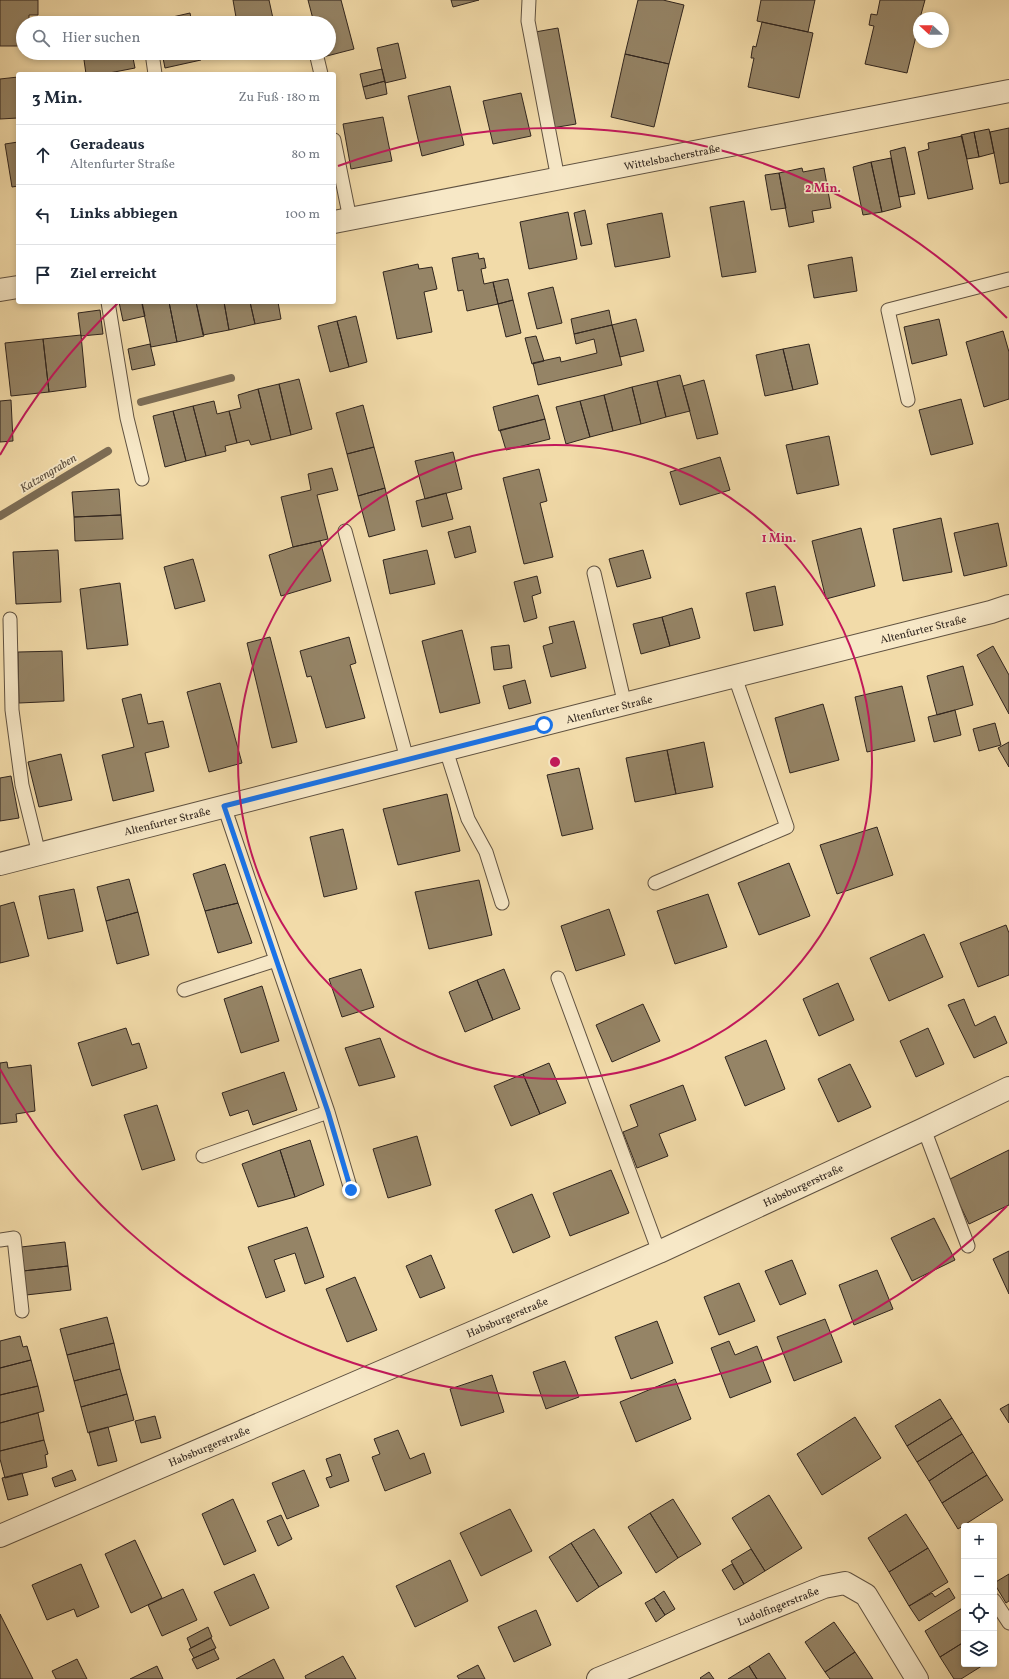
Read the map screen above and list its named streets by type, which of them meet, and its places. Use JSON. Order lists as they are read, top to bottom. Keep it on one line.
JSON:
{"streets":{"street":["Wittelsbacherstraße","Altenfurter Straße","Habsburgerstraße","Ludolfingerstraße"]},"water":["Katzengraben"],"north":"left","page":{"search":"Hier suchen","heading":["3 Min.","Zu Fuß · 180 m"],"list":[["Geradeaus","Altenfurter Straße","80 m"],["Links abbiegen","100 m"],"Ziel erreicht"],"map_buttons":["+","−"]},"rings":["2 Min.","1 Min."]}
